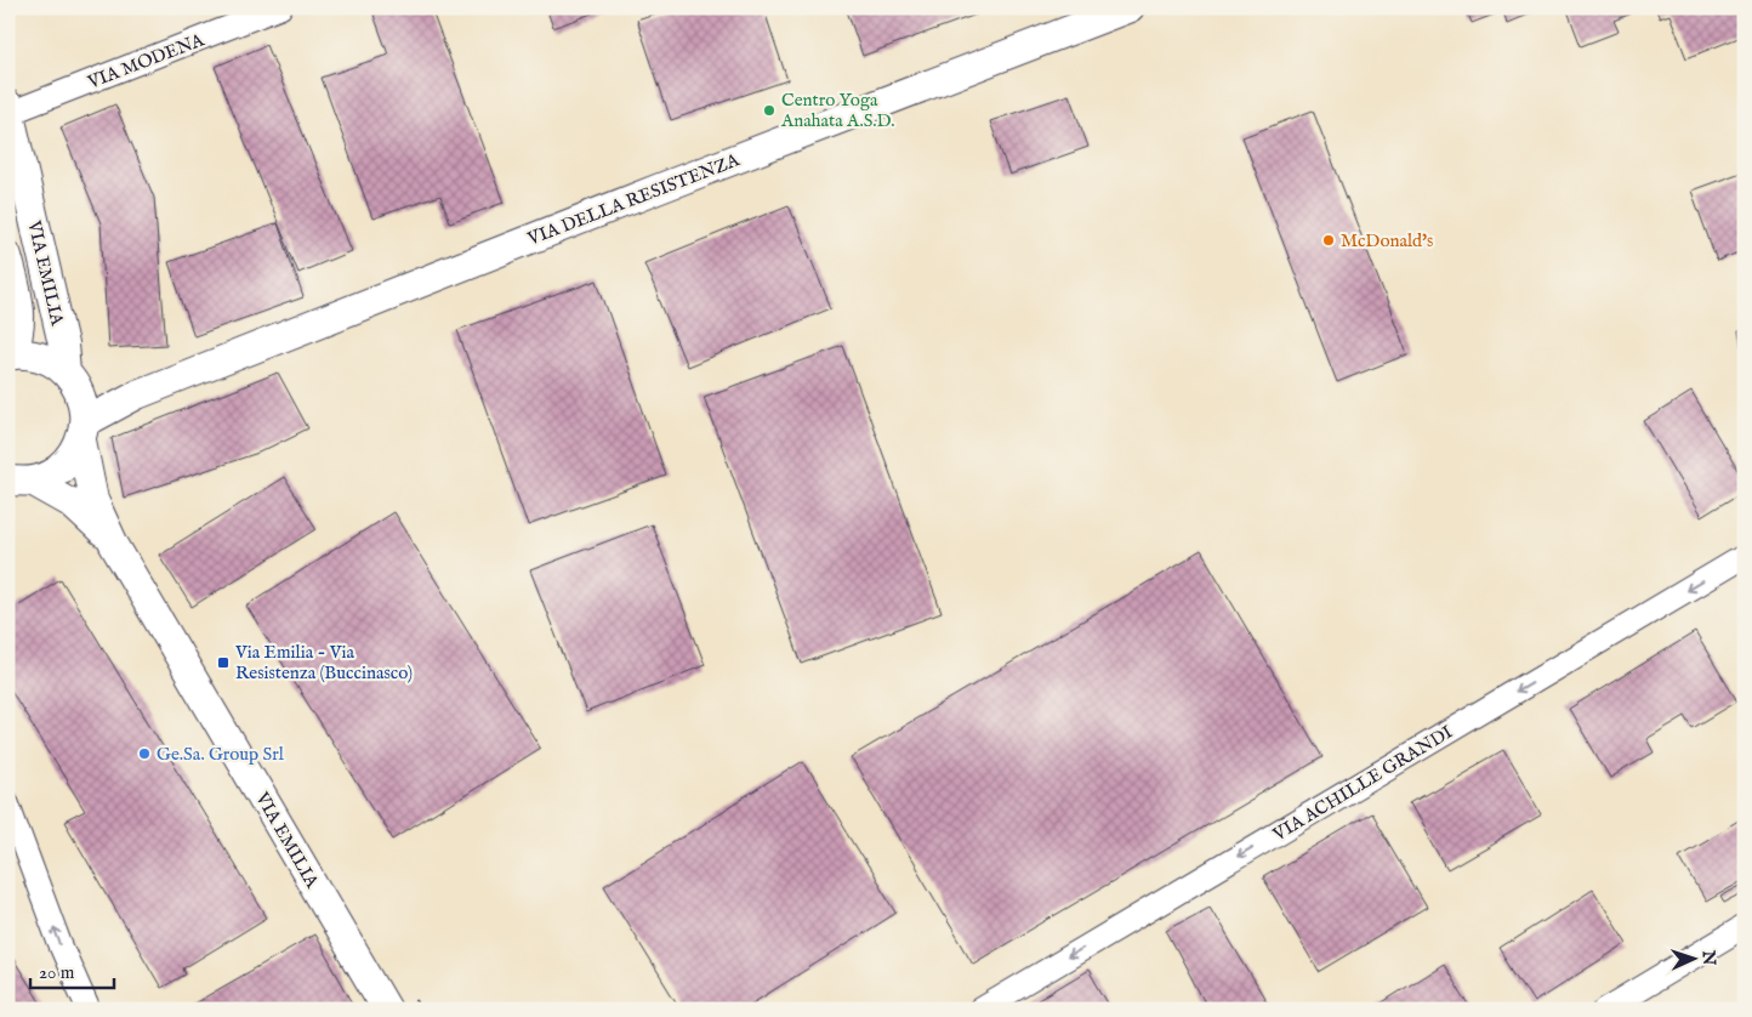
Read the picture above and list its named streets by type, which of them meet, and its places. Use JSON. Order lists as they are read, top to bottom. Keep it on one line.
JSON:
{"streets":{"street":["VIA MODENA","VIA DELLA RESISTENZA","VIA EMILIA","VIA ACHILLE GRANDI"]},"crossings":[["VIA MODENA","VIA EMILIA"],["VIA DELLA RESISTENZA","VIA EMILIA"]],"one_way":["VIA ACHILLE GRANDI"],"places":{"other":["Centro Yoga Anahata A.S.D.","McDonald's","Ge.Sa. Group Srl"],"transit":["Via Emilia - Via Resistenza (Buccinasco)"]},"scale_bar":"20 m","north":"right"}
